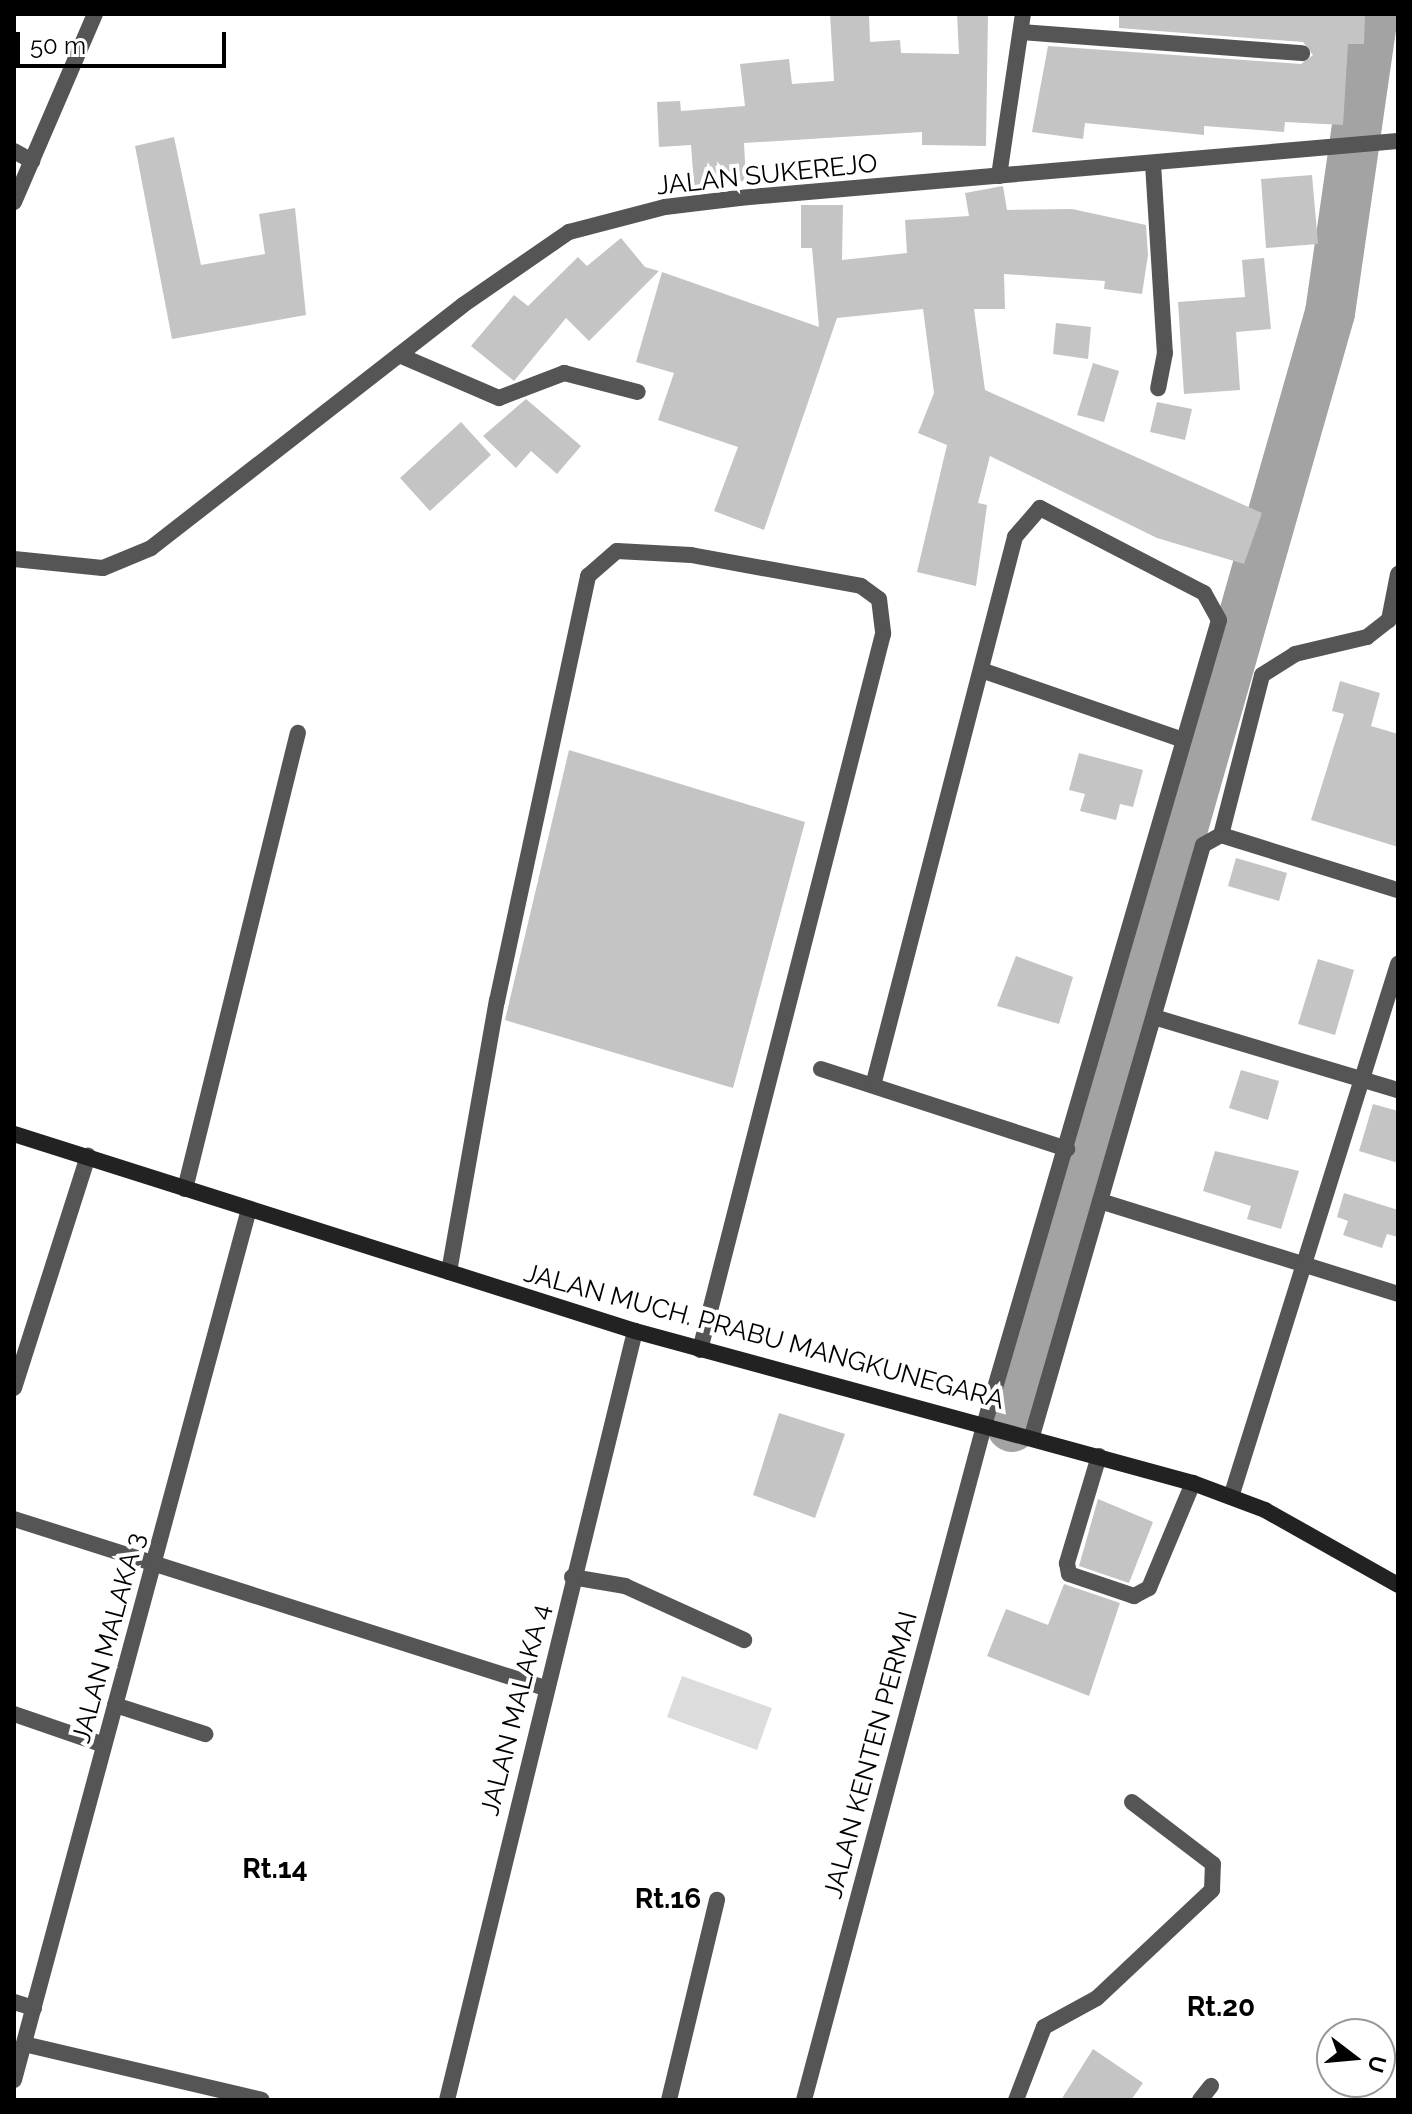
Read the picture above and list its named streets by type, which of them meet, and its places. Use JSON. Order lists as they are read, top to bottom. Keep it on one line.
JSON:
{"streets":{"main road":["JALAN MUCH. PRABU MANGKUNEGARA"],"street":["JALAN SUKEREJO","JALAN MALAKA 3","JALAN MALAKA 4","JALAN KENTEN PERMAI"]},"crossings":[["JALAN MUCH. PRABU MANGKUNEGARA","JALAN MALAKA 3"],["JALAN MUCH. PRABU MANGKUNEGARA","JALAN MALAKA 4"],["JALAN MUCH. PRABU MANGKUNEGARA","JALAN KENTEN PERMAI"]],"districts":["Rt.14","Rt.16","Rt.20"],"scale_bar":"50 m","north":"right"}
